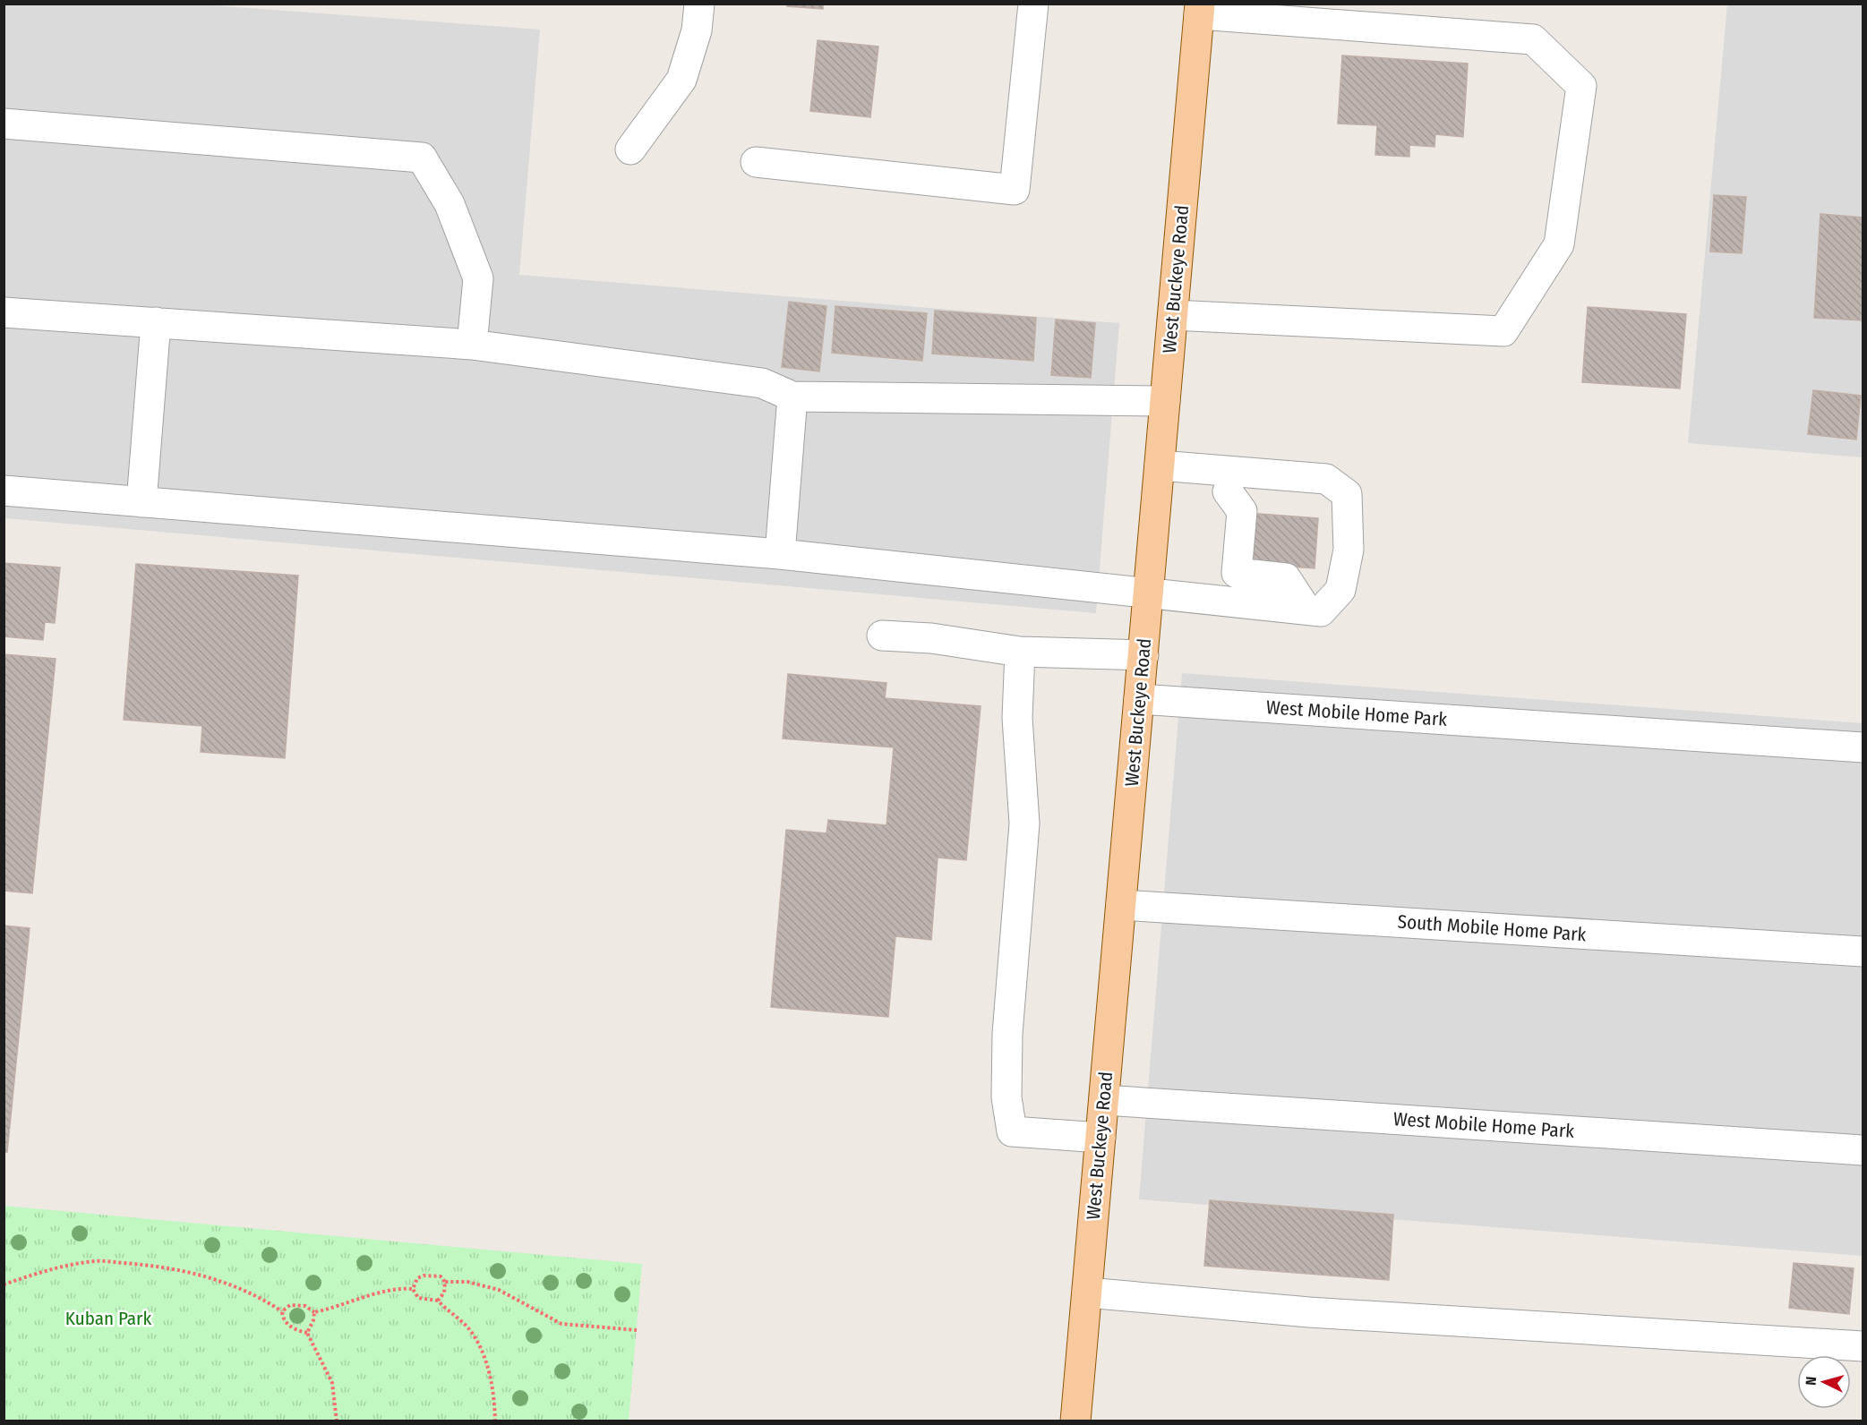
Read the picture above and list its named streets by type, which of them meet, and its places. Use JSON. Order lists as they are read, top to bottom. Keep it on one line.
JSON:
{"streets":{"main road":["West Buckeye Road"],"lane":["West Mobile Home Park","South Mobile Home Park"]},"crossings":[["West Buckeye Road","West Mobile Home Park"],["West Buckeye Road","South Mobile Home Park"]],"parks":["Kuban Park"],"north":"left"}
